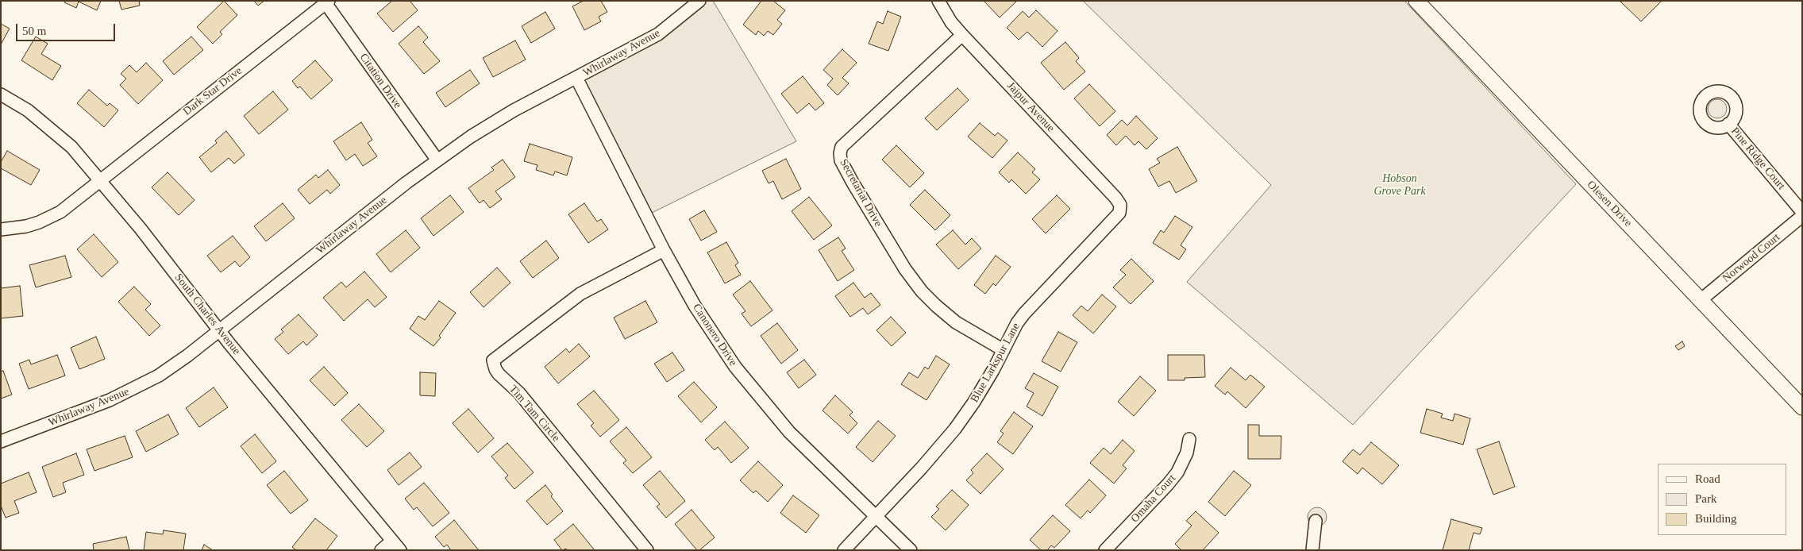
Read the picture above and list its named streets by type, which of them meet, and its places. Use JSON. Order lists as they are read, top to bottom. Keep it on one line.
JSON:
{"streets":{"street":["Whirlaway Avenue","Citation Drive","Dark Star Drive","Jaipur Avenue","Pine Ridge Court","Secretariat Drive","Olesen Drive","Norwood Court","South Charles Avenue","Canonero Drive","Blue Larkspur Lane","Tim Tam Circle","Omaha Court"]},"crossings":[["Whirlaway Avenue","Citation Drive"],["Whirlaway Avenue","South Charles Avenue"],["Whirlaway Avenue","Canonero Drive"],["Citation Drive","Dark Star Drive"],["Dark Star Drive","South Charles Avenue"],["Jaipur Avenue","Secretariat Drive"],["Jaipur Avenue","Blue Larkspur Lane"],["Secretariat Drive","Blue Larkspur Lane"],["Olesen Drive","Norwood Court"],["Canonero Drive","Blue Larkspur Lane"],["Canonero Drive","Tim Tam Circle"]],"parks":["Hobson Grove Park"],"legend":["Road","Park","Building"],"scale_bar":"50 m"}
